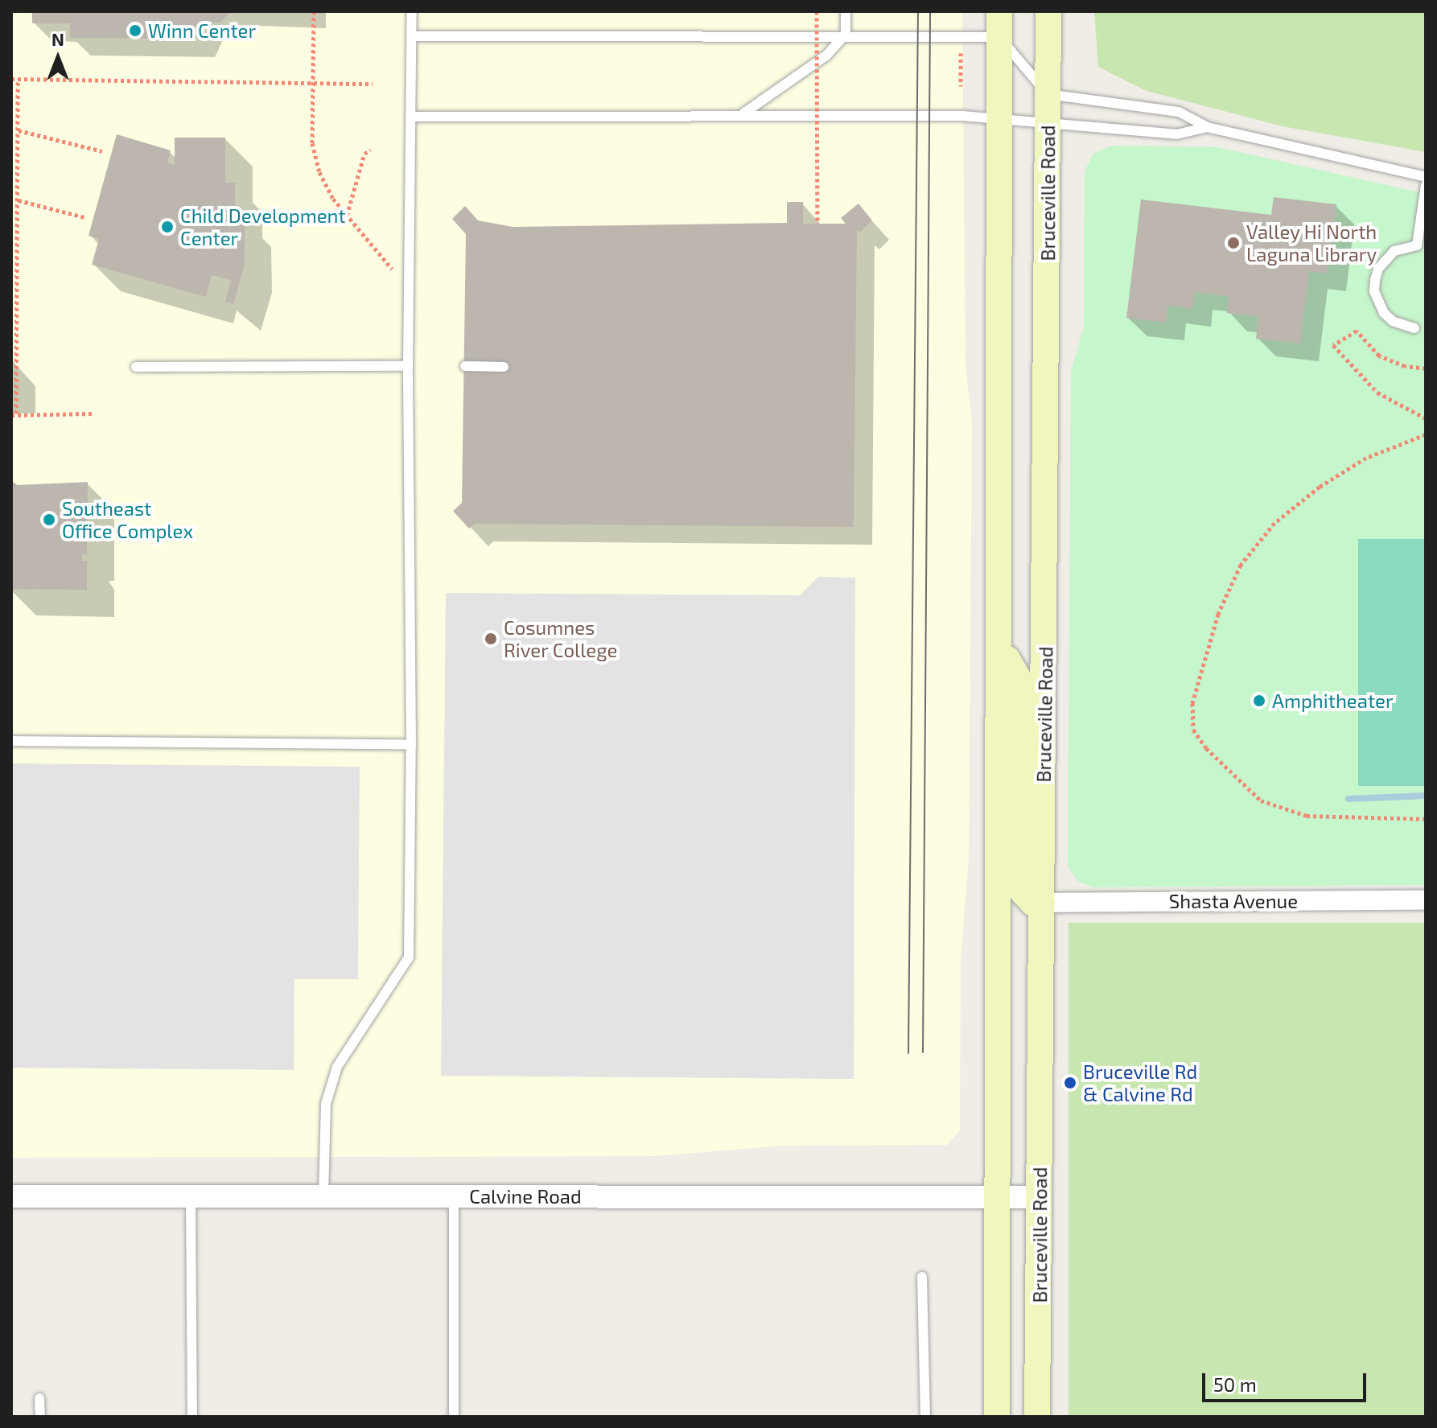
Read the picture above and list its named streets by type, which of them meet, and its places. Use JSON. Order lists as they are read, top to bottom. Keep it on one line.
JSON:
{"streets":{"main road":["Bruceville Road"],"street":["Shasta Avenue","Calvine Road"]},"crossings":[["Bruceville Road","Shasta Avenue"],["Bruceville Road","Calvine Road"]],"places":["Winn Center","Child Development Center","Valley Hi North Laguna Library","Southeast Office Complex","Cosumnes River College","Amphitheater","Bruceville Rd & Calvine Rd"],"scale_bar":"50 m","north":"top"}
